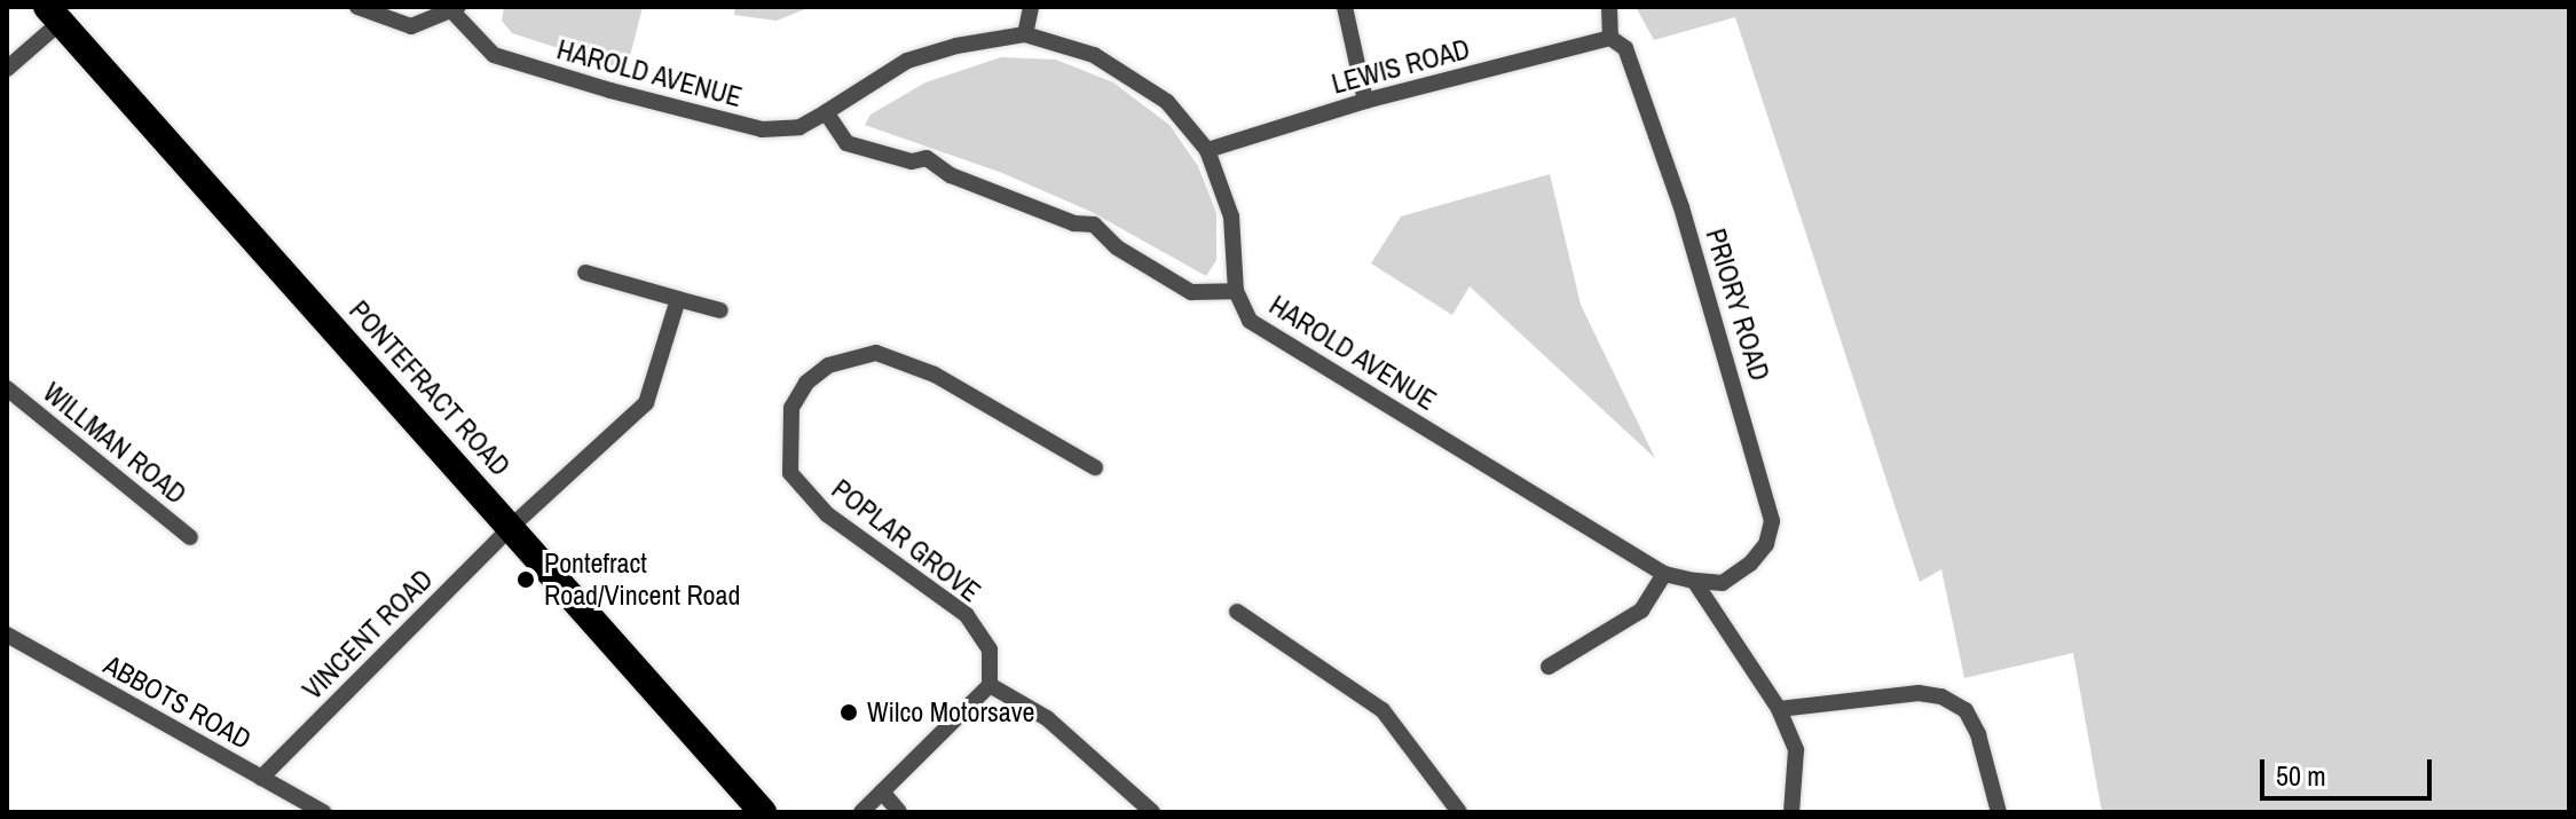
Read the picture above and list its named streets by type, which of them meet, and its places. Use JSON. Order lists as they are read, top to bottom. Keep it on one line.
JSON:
{"streets":{"highway":["PONTEFRACT ROAD"],"street":["LEWIS ROAD","HAROLD AVENUE","PRIORY ROAD","WILLMAN ROAD","POPLAR GROVE","VINCENT ROAD","ABBOTS ROAD"]},"crossings":[["LEWIS ROAD","PRIORY ROAD"],["HAROLD AVENUE","PRIORY ROAD"],["PONTEFRACT ROAD","VINCENT ROAD"],["VINCENT ROAD","ABBOTS ROAD"]],"places":["Pontefract Road/Vincent Road","Wilco Motorsave"],"scale_bar":"50 m"}
